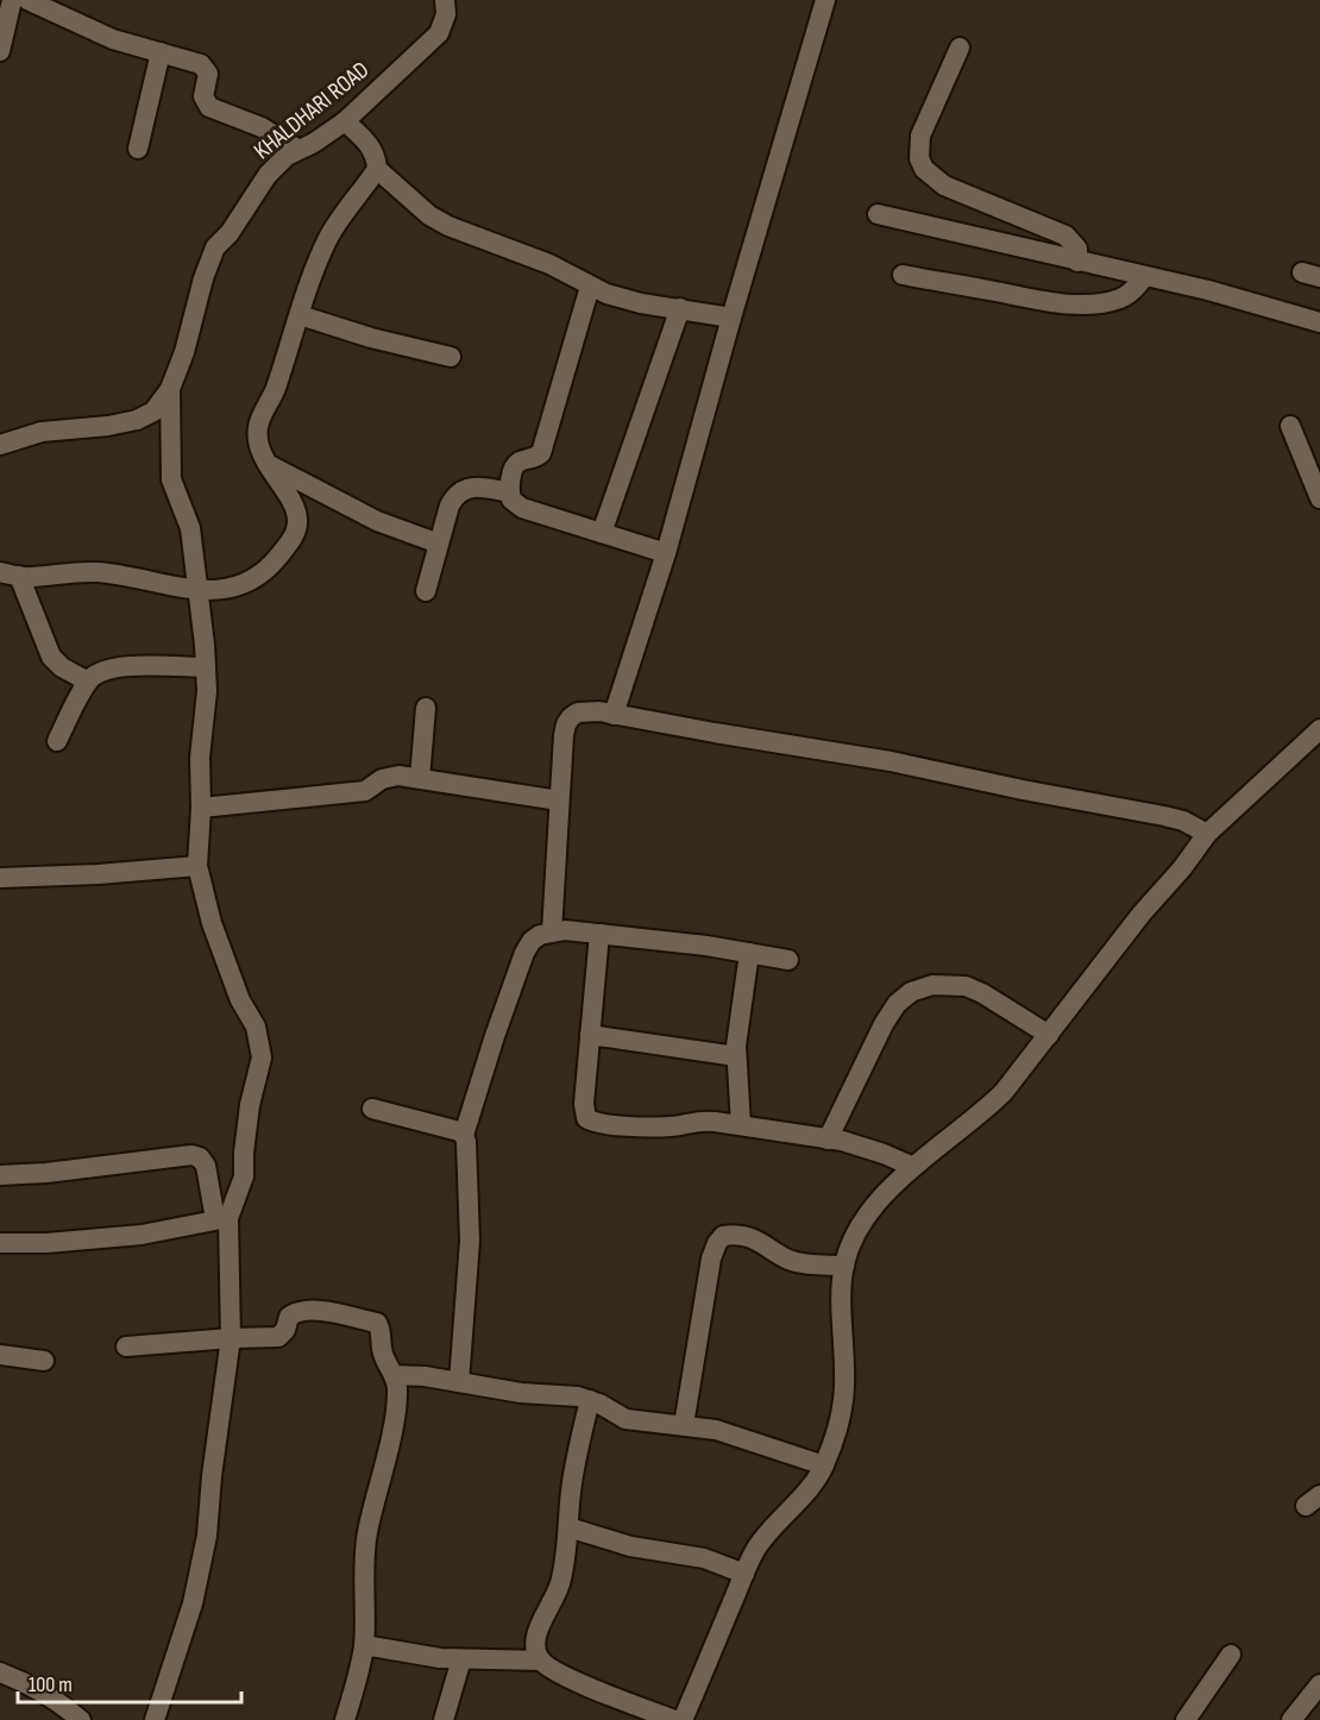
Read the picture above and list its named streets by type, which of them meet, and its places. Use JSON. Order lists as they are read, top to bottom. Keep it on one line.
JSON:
{"streets":{"street":["KHALDHARI ROAD"]},"scale_bar":"100 m"}
